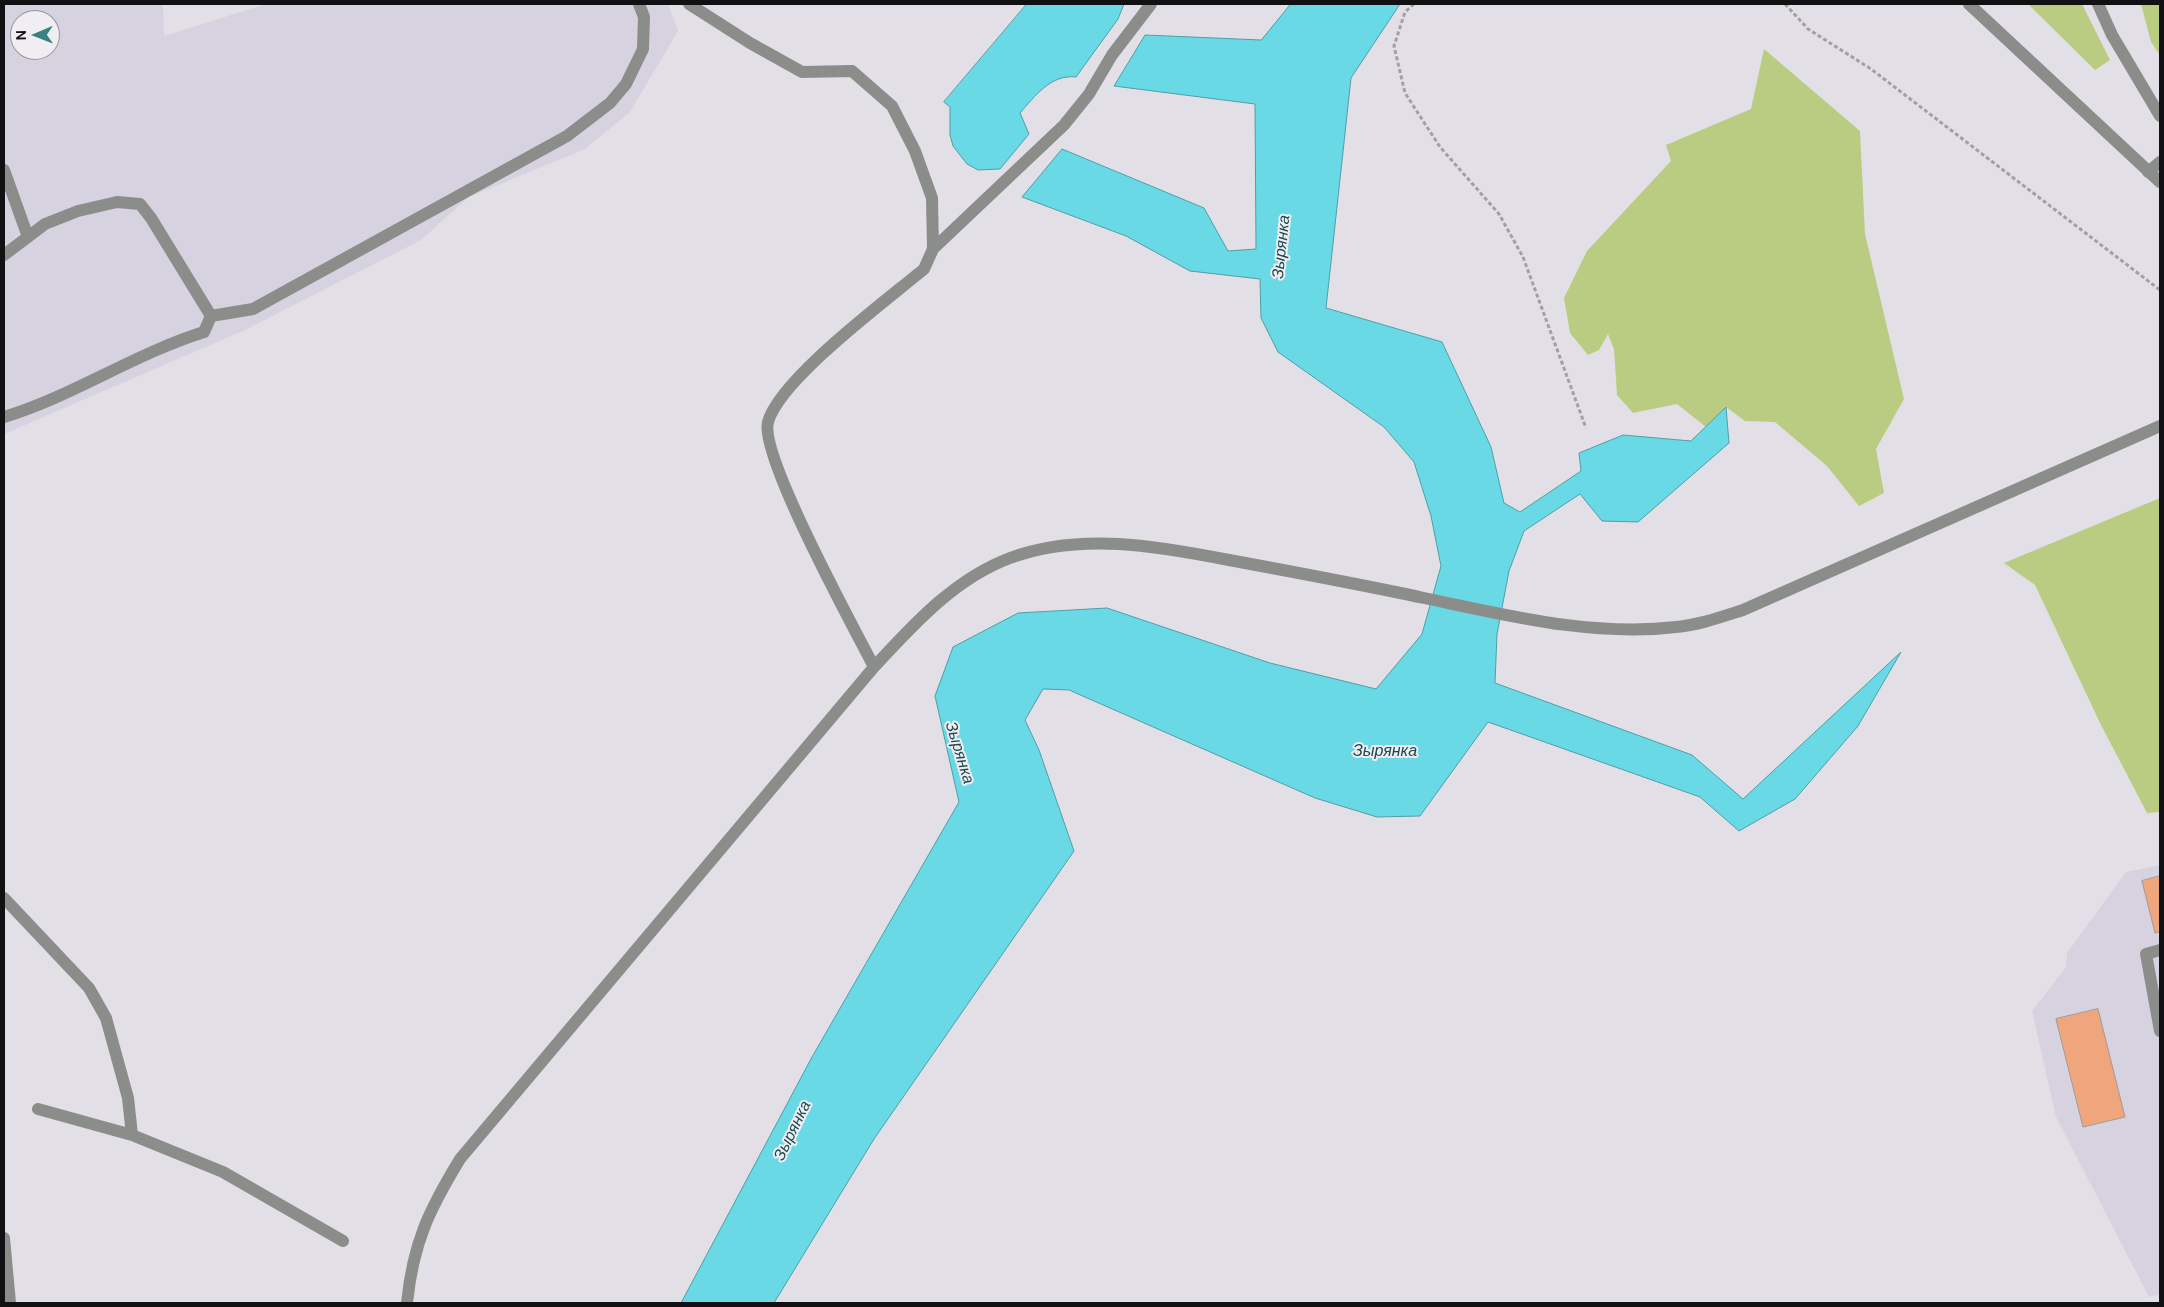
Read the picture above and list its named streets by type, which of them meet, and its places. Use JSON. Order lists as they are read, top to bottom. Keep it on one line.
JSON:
{"water":["Зырянка"],"north":"left"}
